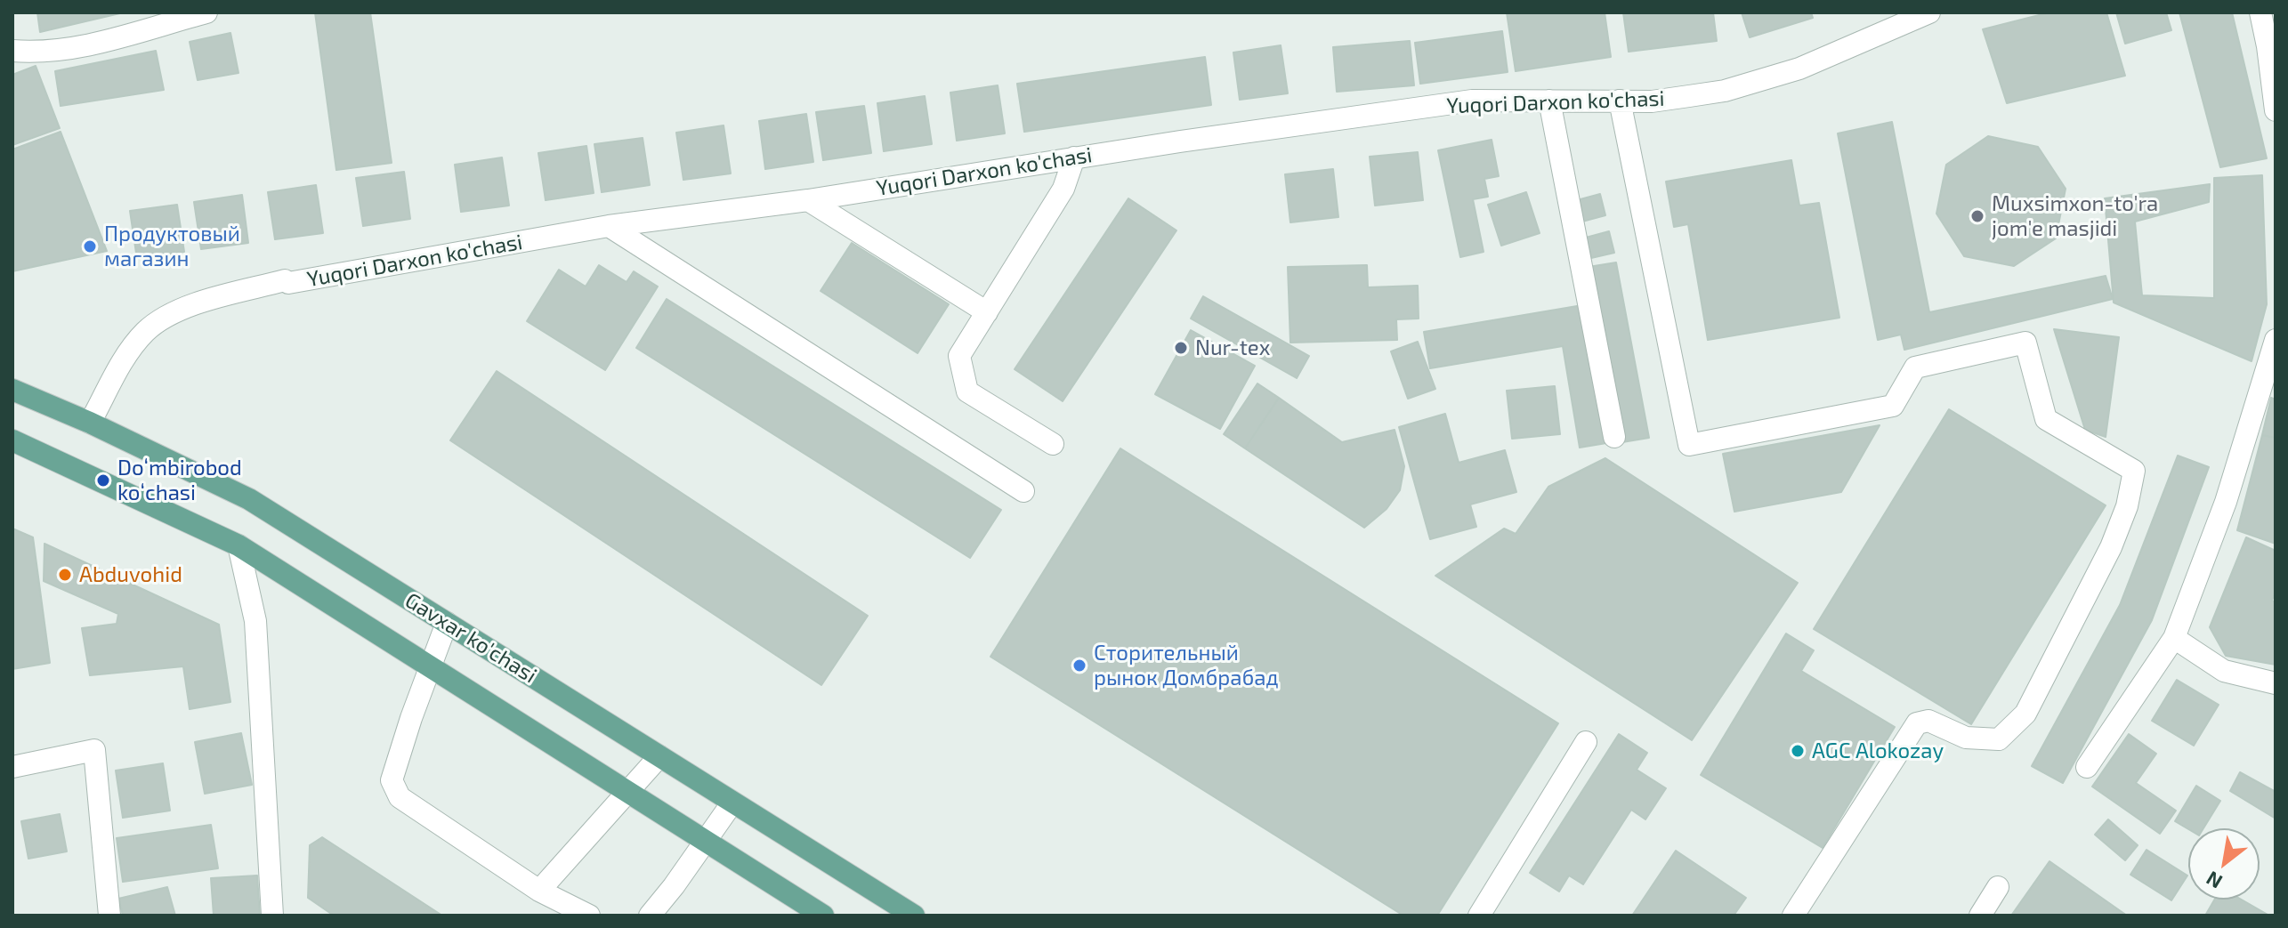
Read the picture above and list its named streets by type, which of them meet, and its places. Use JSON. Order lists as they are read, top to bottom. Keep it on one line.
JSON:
{"streets":{"main road":["Gavxar ko'chasi"],"street":["Yuqori Darxon ko'chasi"]},"crossings":[["Yuqori Darxon ko'chasi","Gavxar ko'chasi"]],"places":["Muxsimxon-to'ra jom'e masjidi","Продуктовый магазин","Nur-tex","Doʻmbirobod koʻchasi","Abduvohid","Сторительный рынок Домбрабад","AGC Alokozay"],"north":"bottom left"}
